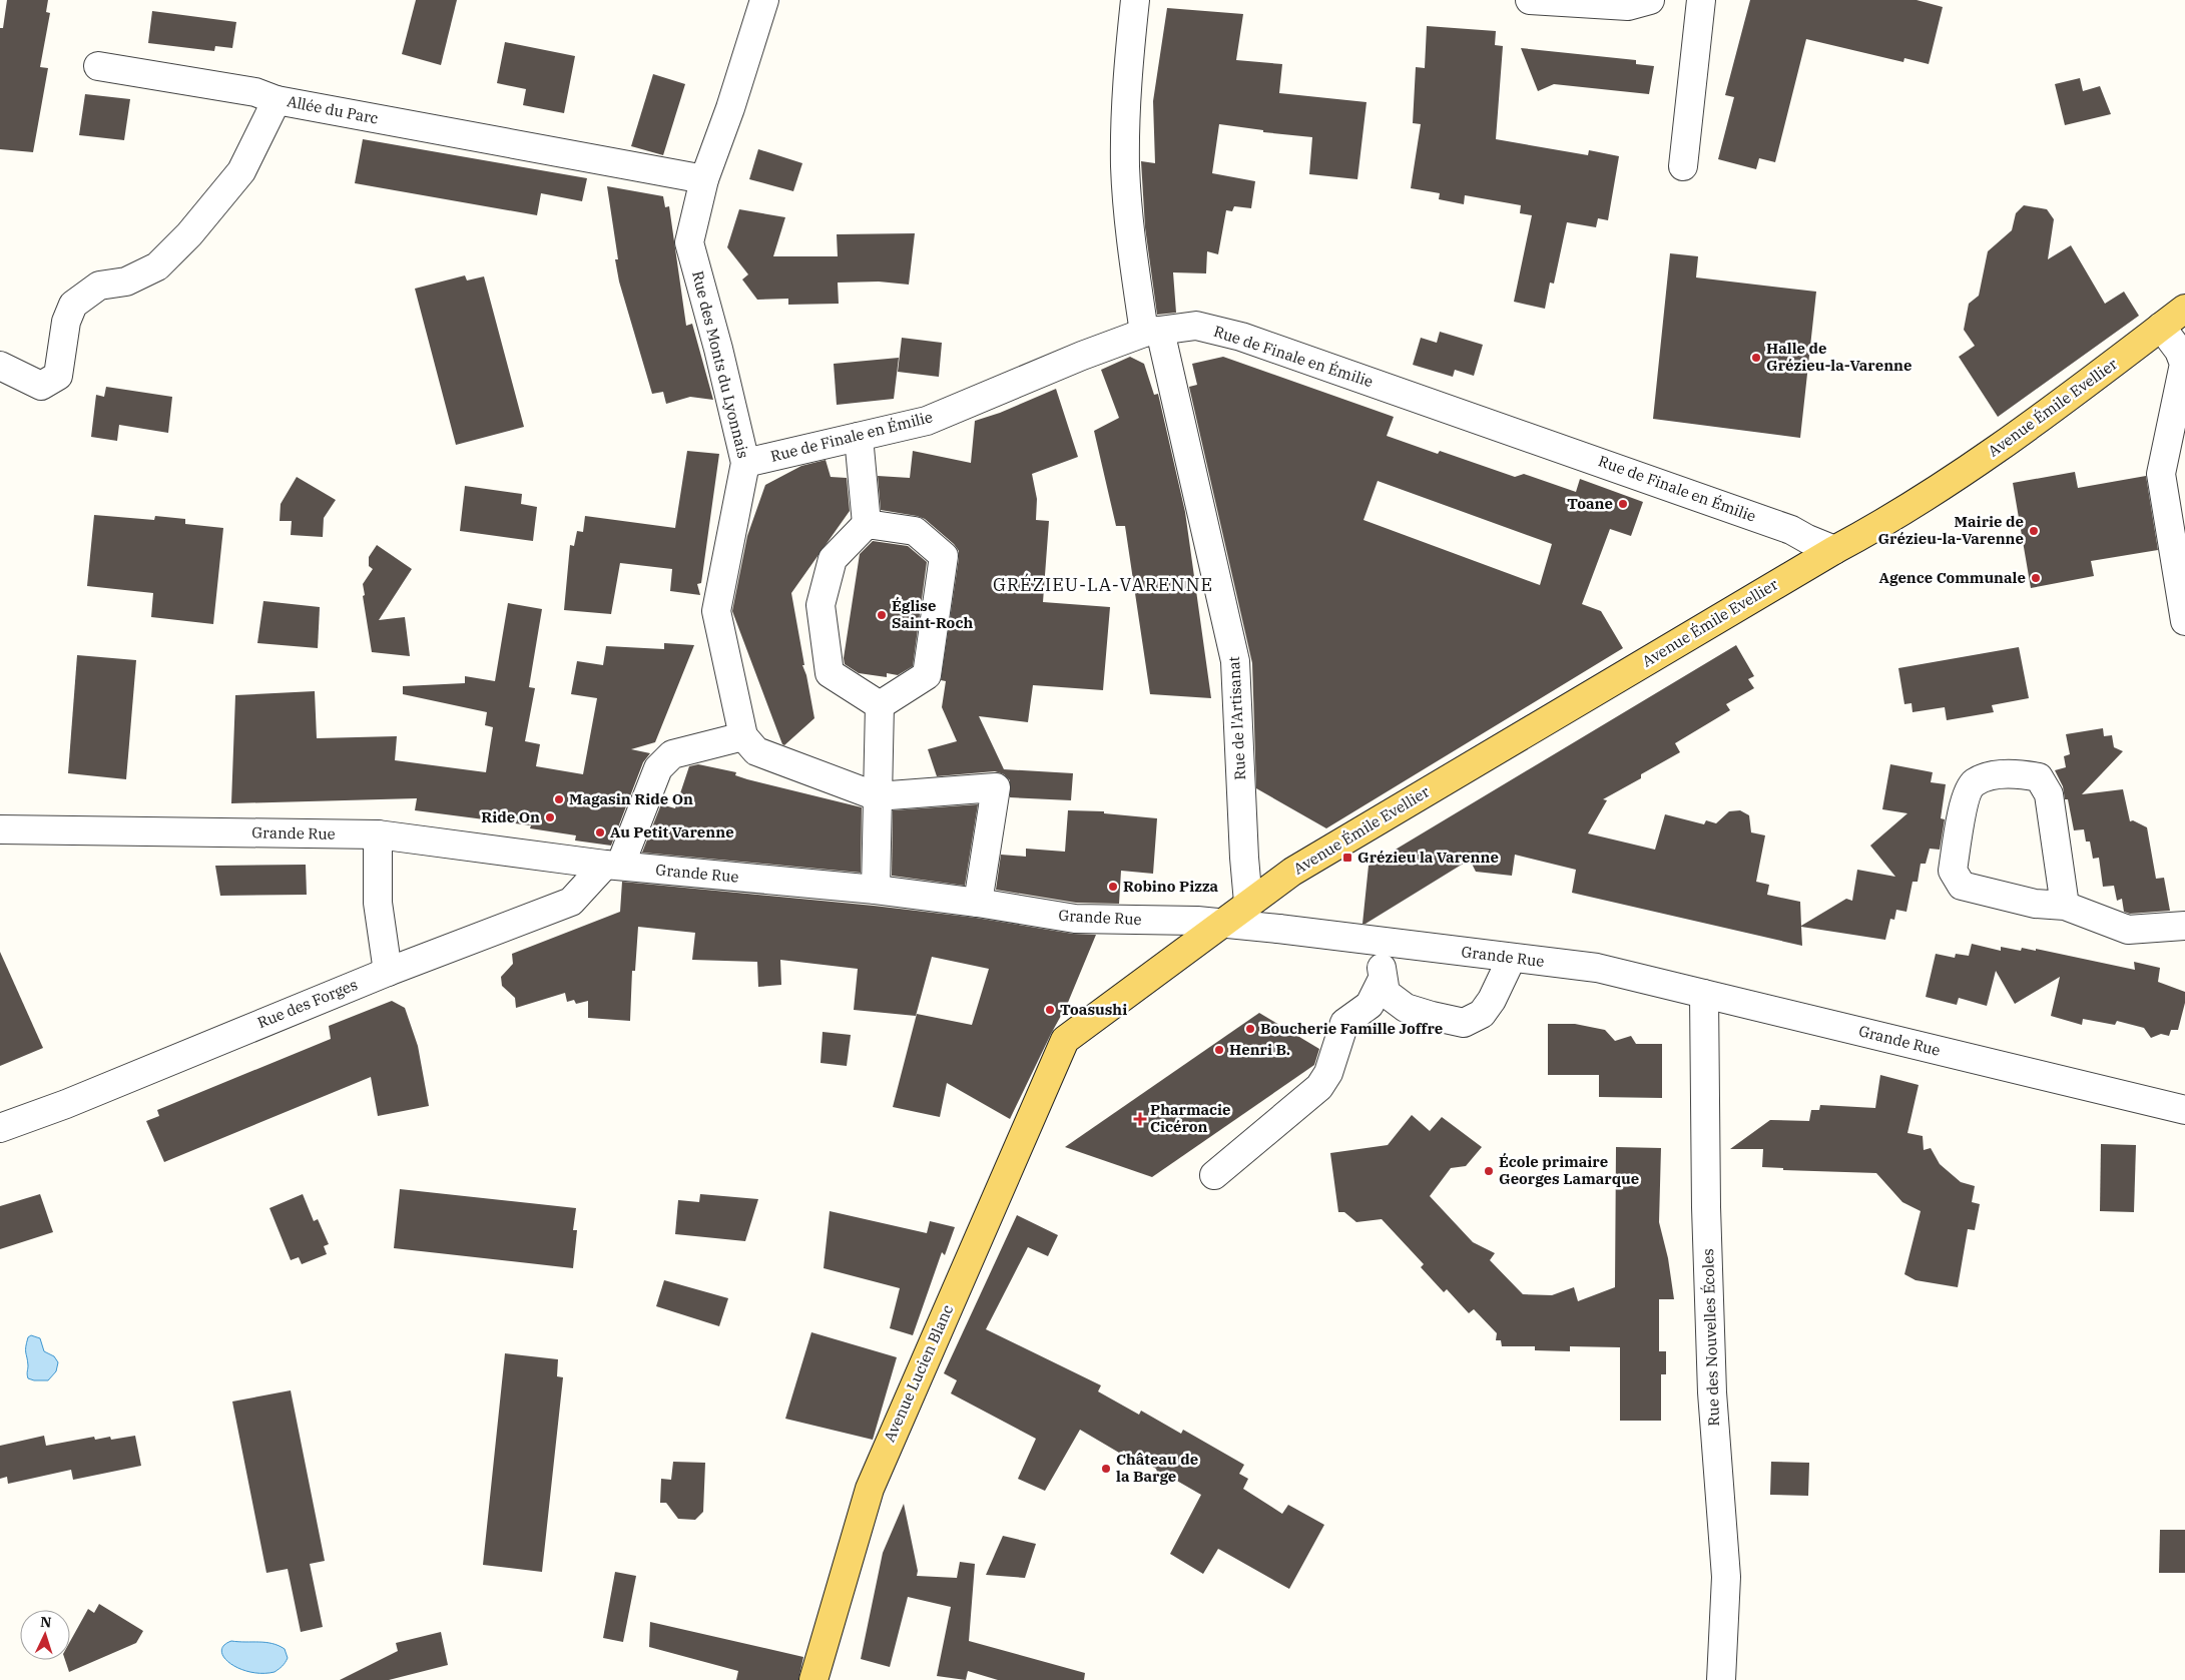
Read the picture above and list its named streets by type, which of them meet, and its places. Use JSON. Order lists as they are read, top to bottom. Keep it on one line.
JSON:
{"streets":{"main road":["Avenue Émile Evellier","Avenue Lucien Blanc"],"street":["Allée du Parc","Rue de Finale en Émilie","Rue des Monts du Lyonnais","Rue de l'Artisanat","Grande Rue","Rue des Forges","Rue des Nouvelles Écoles"]},"crossings":[["Allée du Parc","Rue des Monts du Lyonnais"],["Rue de Finale en Émilie","Rue des Monts du Lyonnais"],["Rue de Finale en Émilie","Avenue Émile Evellier"],["Rue de Finale en Émilie","Rue de l'Artisanat"],["Avenue Émile Evellier","Rue de l'Artisanat"],["Avenue Émile Evellier","Grande Rue"],["Avenue Émile Evellier","Avenue Lucien Blanc"],["Grande Rue","Rue des Forges"],["Grande Rue","Rue des Nouvelles Écoles"],["Grande Rue","Avenue Lucien Blanc"]],"districts":["GRÉZIEU-LA-VARENNE"],"places":{"other":["Halle de Grézieu-la-Varenne","Toane","Mairie de Grézieu-la-Varenne","Agence Communale","Église Saint-Roch","Magasin Ride On","Ride On","Au Petit Varenne","Robino Pizza","Toasushi","Boucherie Famille Joffre","Henri B.","École primaire Georges Lamarque","Château de la Barge"],"transit":["Grézieu la Varenne"],"health":["Pharmacie Cicéron"]},"north":"top"}
